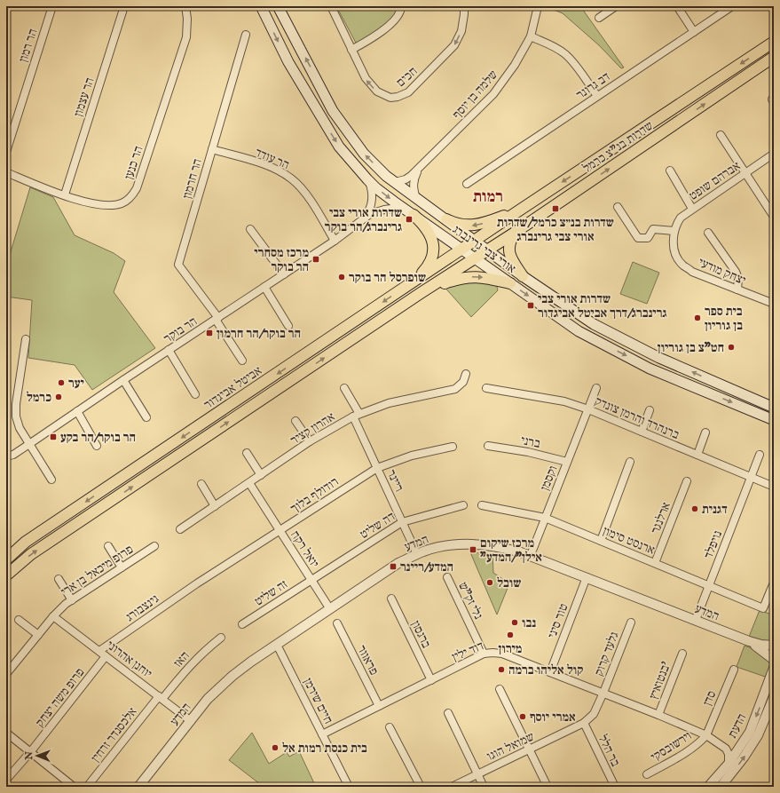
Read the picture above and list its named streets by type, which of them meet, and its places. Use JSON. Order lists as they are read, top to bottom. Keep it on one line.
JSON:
{"streets":{"main road":["שדרות בנ\"צ כרמל","אורי צבי גרינברג","אביטל אביגדור"],"street":["הר רמון","חכים","דב גרונר","שלמה בן יוסף","הר עצמון","הר עודד","הר כנען","הר חרמון","אברהם שופט","יצחק מודעי","הר בוקר","ברנהרד והרמן צונדק","אהרון קציר","ברני","וקסמן","ריינר","רודולף בלוך","ארלנגר","דה שליט","ארנסט סימון","המדע","נויפלד","יואל רקח","פרופ מיכאל בן ארי","זה שליט","נלי זק\"ש","גינצבורג","טור סיני","ברגסון","דוד ילין","גלעד קרוק","יוחנן אהרוני","האז","פראוור","בנטואיץ'","פרופ משה יצחק","סדן","חיים שירמן","הדעת","אלכסנדר זרחין","שמואל הוגו","וירשובסקי","בר הלל"]},"crossings":[["שלמה בן יוסף","אורי צבי גרינברג"],["הר עצמון","הר כנען"],["שדרות בנ\"צ כרמל","אורי צבי גרינברג"],["שדרות בנ\"צ כרמל","אביטל אביגדור"],["הר עודד","הר חרמון"],["הר עודד","הר בוקר"],["הר חרמון","הר בוקר"],["אברהם שופט","יצחק מודעי"],["אורי צבי גרינברג","הר בוקר"],["אורי צבי גרינברג","אביטל אביגדור"],["ברנהרד והרמן צונדק","וקסמן"],["ברנהרד והרמן צונדק","נויפלד"],["אהרון קציר","ריינר"],["אהרון קציר","יואל רקח"],["ברני","וקסמן"],["וקסמן","ארנסט סימון"],["וקסמן","המדע"],["ריינר","רודולף בלוך"],["ריינר","דה שליט"],["ריינר","המדע"],["רודולף בלוך","יואל רקח"],["רודולף בלוך","גינצבורג"],["ארלנגר","ארנסט סימון"],["דה שליט","יואל רקח"],["דה שליט","זה שליט"],["ארנסט סימון","נויפלד"],["המדע","נויפלד"],["המדע","יואל רקח"],["המדע","טור סיני"],["המדע","יוחנן אהרוני"],["המדע","חיים שירמן"],["יואל רקח","זה שליט"],["פרופ מיכאל בן ארי","יוחנן אהרוני"],["נלי זק\"ש","דוד ילין"],["גינצבורג","יוחנן אהרוני"],["טור סיני","דוד ילין"],["ברגסון","דוד ילין"],["דוד ילין","גלעד קרוק"],["דוד ילין","פראוור"],["דוד ילין","בנטואיץ'"],["דוד ילין","סדן"],["דוד ילין","חיים שירמן"],["דוד ילין","שמואל הוגו"],["דוד ילין","וירשובסקי"],["גלעד קרוק","שמואל הוגו"],["יוחנן אהרוני","האז"],["יוחנן אהרוני","פרופ משה יצחק"],["יוחנן אהרוני","אלכסנדר זרחין"],["האז","אלכסנדר זרחין"],["סדן","וירשובסקי"],["שמואל הוגו","בר הלל"]],"districts":["רמות"],"places":{"transit":["שדרות בנ״צ כרמל/שדרות אורי צבי גרינברג","שדרות אורי צבי גרינברג/הר בוקר","מרכז מסחרי הר בוקר","שדרות אורי צבי גרינברג/דרך אביטל אביגדור","הר בוקר/הר חרמון","הר בוקר/הר בקע","מרכז שיקום \"אילן\"/המדע","המדע/ריינר"],"other":["שופרסל הר בוקר","בית ספר בן גוריון","חט\"צ בן גוריון","יער","כרמל","דגנית","שובל","נבו","מירון","קול אליהו ברמה","אמרי יוסף","בית כנסת רמות אל"]},"north":"left"}
